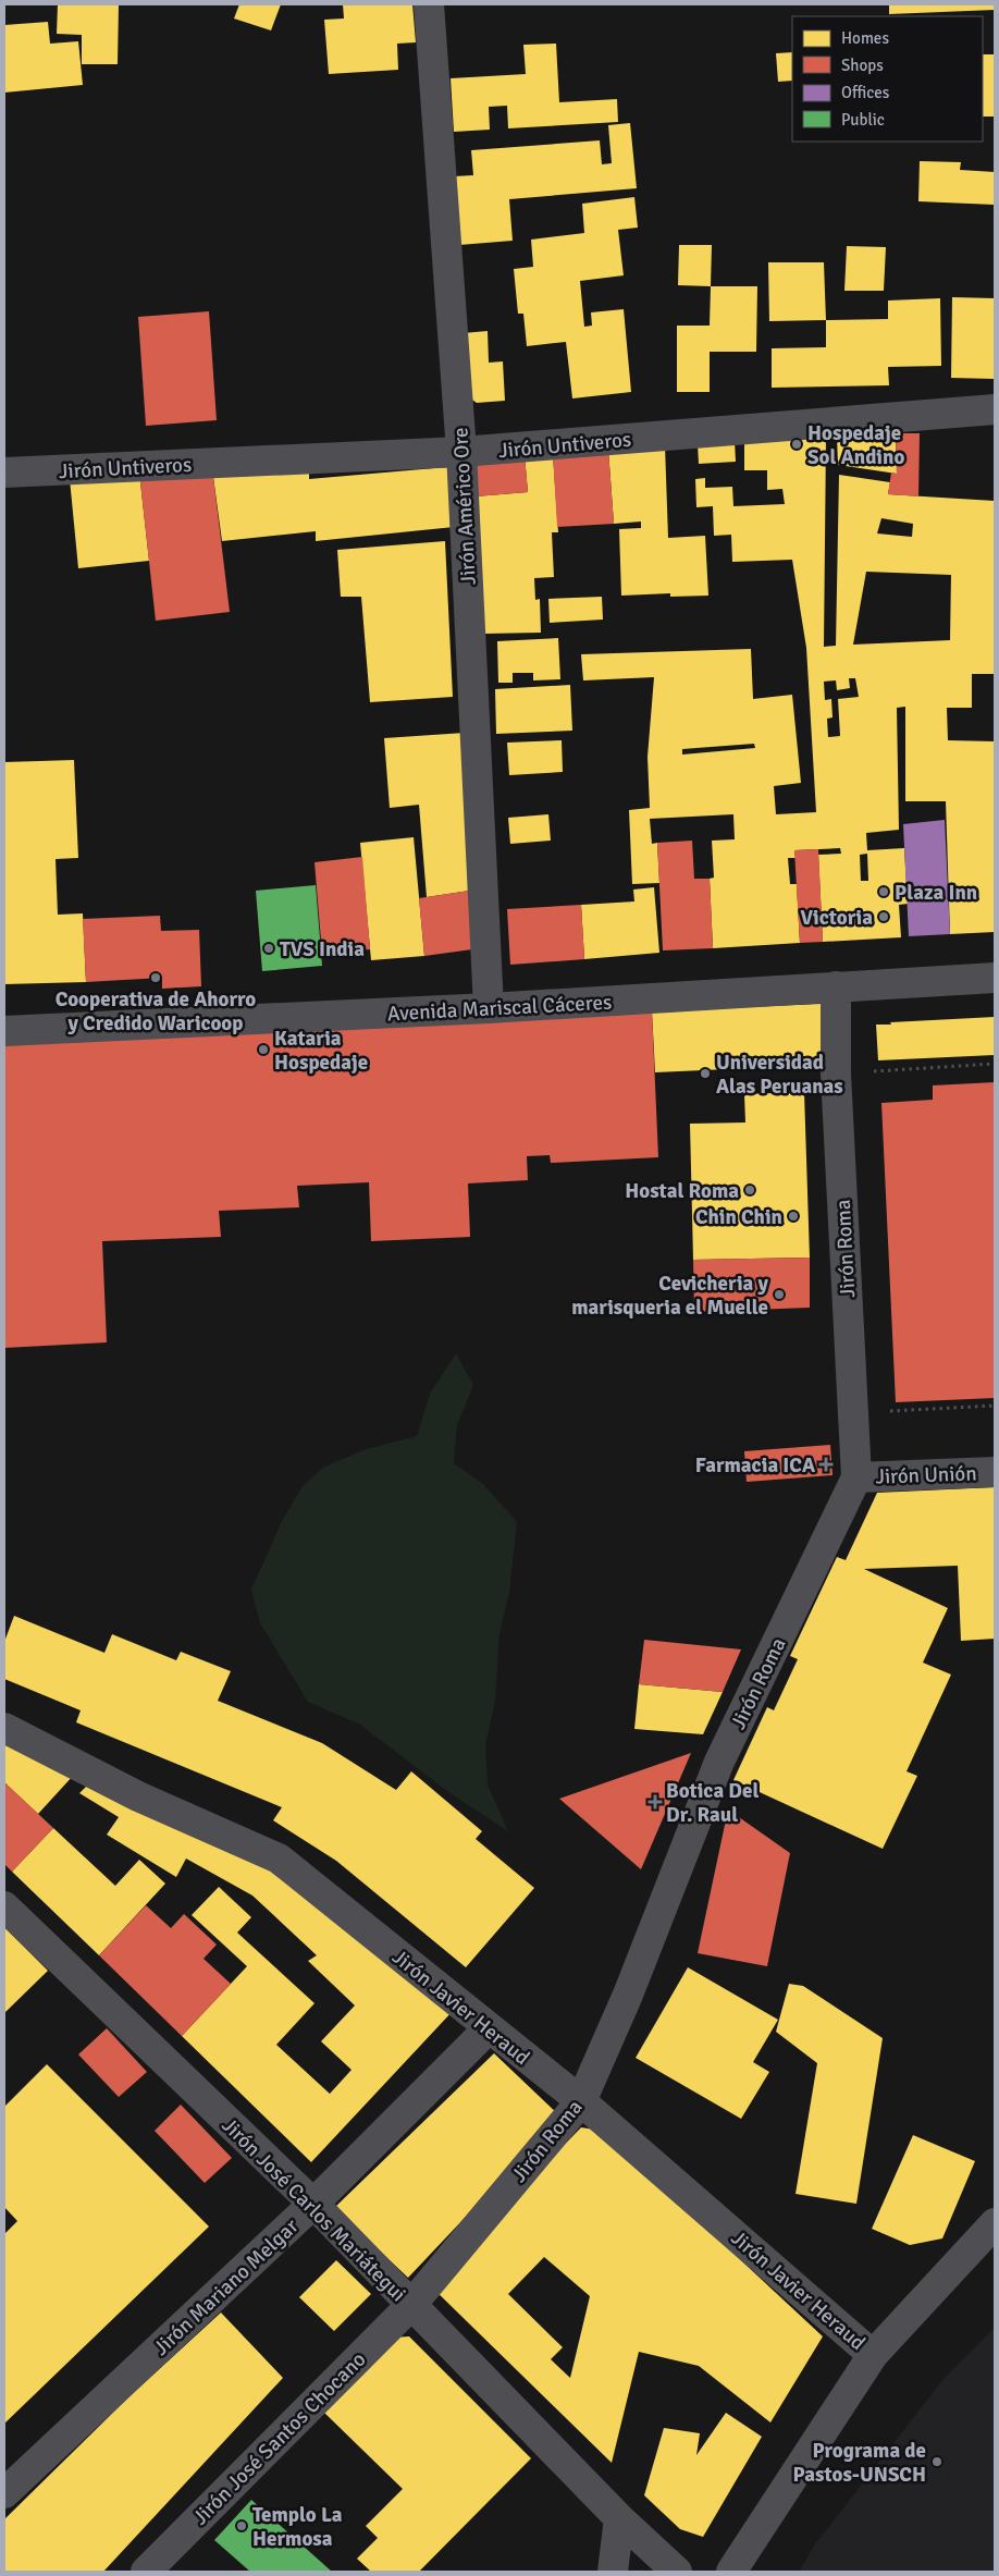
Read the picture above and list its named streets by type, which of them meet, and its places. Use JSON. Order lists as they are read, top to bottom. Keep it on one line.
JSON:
{"streets":{"street":["Jirón Untiveros","Jirón Américo Ore","Avenida Mariscal Cáceres","Jirón Roma","Jirón Unión","Jirón Javier Heraud","Jirón José Carlos Mariátegui","Jirón Mariano Melgar","Jirón José Santos Chocano"]},"crossings":[["Jirón Untiveros","Jirón Américo Ore"],["Jirón Américo Ore","Avenida Mariscal Cáceres"],["Avenida Mariscal Cáceres","Jirón Roma"],["Jirón Roma","Jirón Unión"],["Jirón Roma","Jirón Javier Heraud"],["Jirón Roma","Jirón José Carlos Mariátegui"],["Jirón Roma","Jirón José Santos Chocano"],["Jirón Javier Heraud","Jirón Mariano Melgar"],["Jirón José Carlos Mariátegui","Jirón Mariano Melgar"],["Jirón José Carlos Mariátegui","Jirón José Santos Chocano"]],"places":{"other":["Hospedaje Sol Andino","Plaza Inn","Victoria","TVS India","Cooperativa de Ahorro y Credido Waricoop","Kataria Hospedaje","Universidad Alas Peruanas","Hostal Roma","Chin Chin","Cevicheria y marisqueria el Muelle","Programa de Pastos-UNSCH","Templo La Hermosa"],"health":["Farmacia ICA","Botica Del Dr. Raul"]},"legend":["Homes","Shops","Offices","Public"]}
